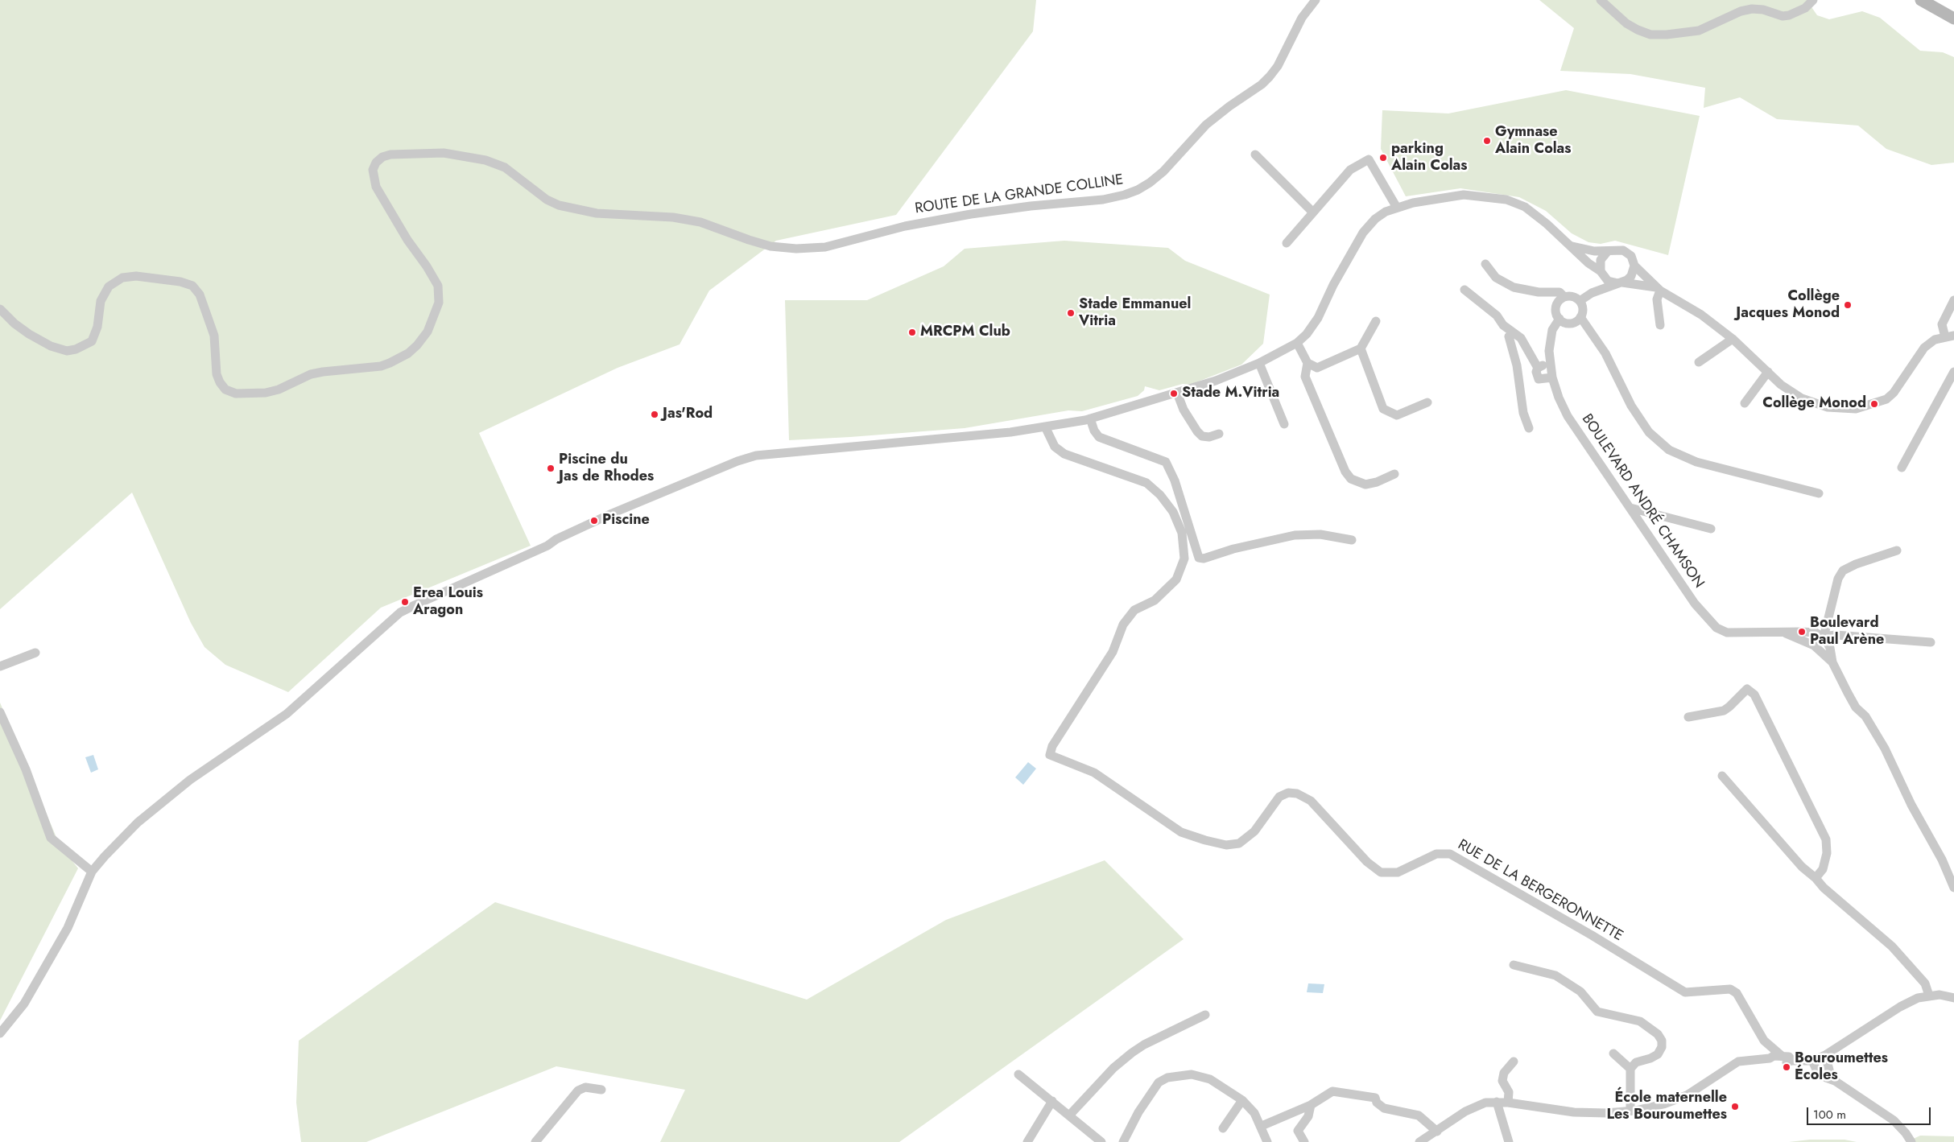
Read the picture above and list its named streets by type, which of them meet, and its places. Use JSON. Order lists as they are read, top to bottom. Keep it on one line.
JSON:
{"streets":{"street":["ROUTE DE LA GRANDE COLLINE","BOULEVARD ANDRÉ CHAMSON","RUE DE LA BERGERONNETTE"]},"places":["Gymnase Alain Colas","parking Alain Colas","Collège Jacques Monod","Stade Emmanuel Vitria","MRCPM Club","Stade M.Vitria","Collège Monod","Jas'Rod","Piscine du Jas de Rhodes","Piscine","Erea Louis Aragon","Boulevard Paul Arène","Bouroumettes Écoles","École maternelle Les Bouroumettes"],"scale_bar":"100 m"}
